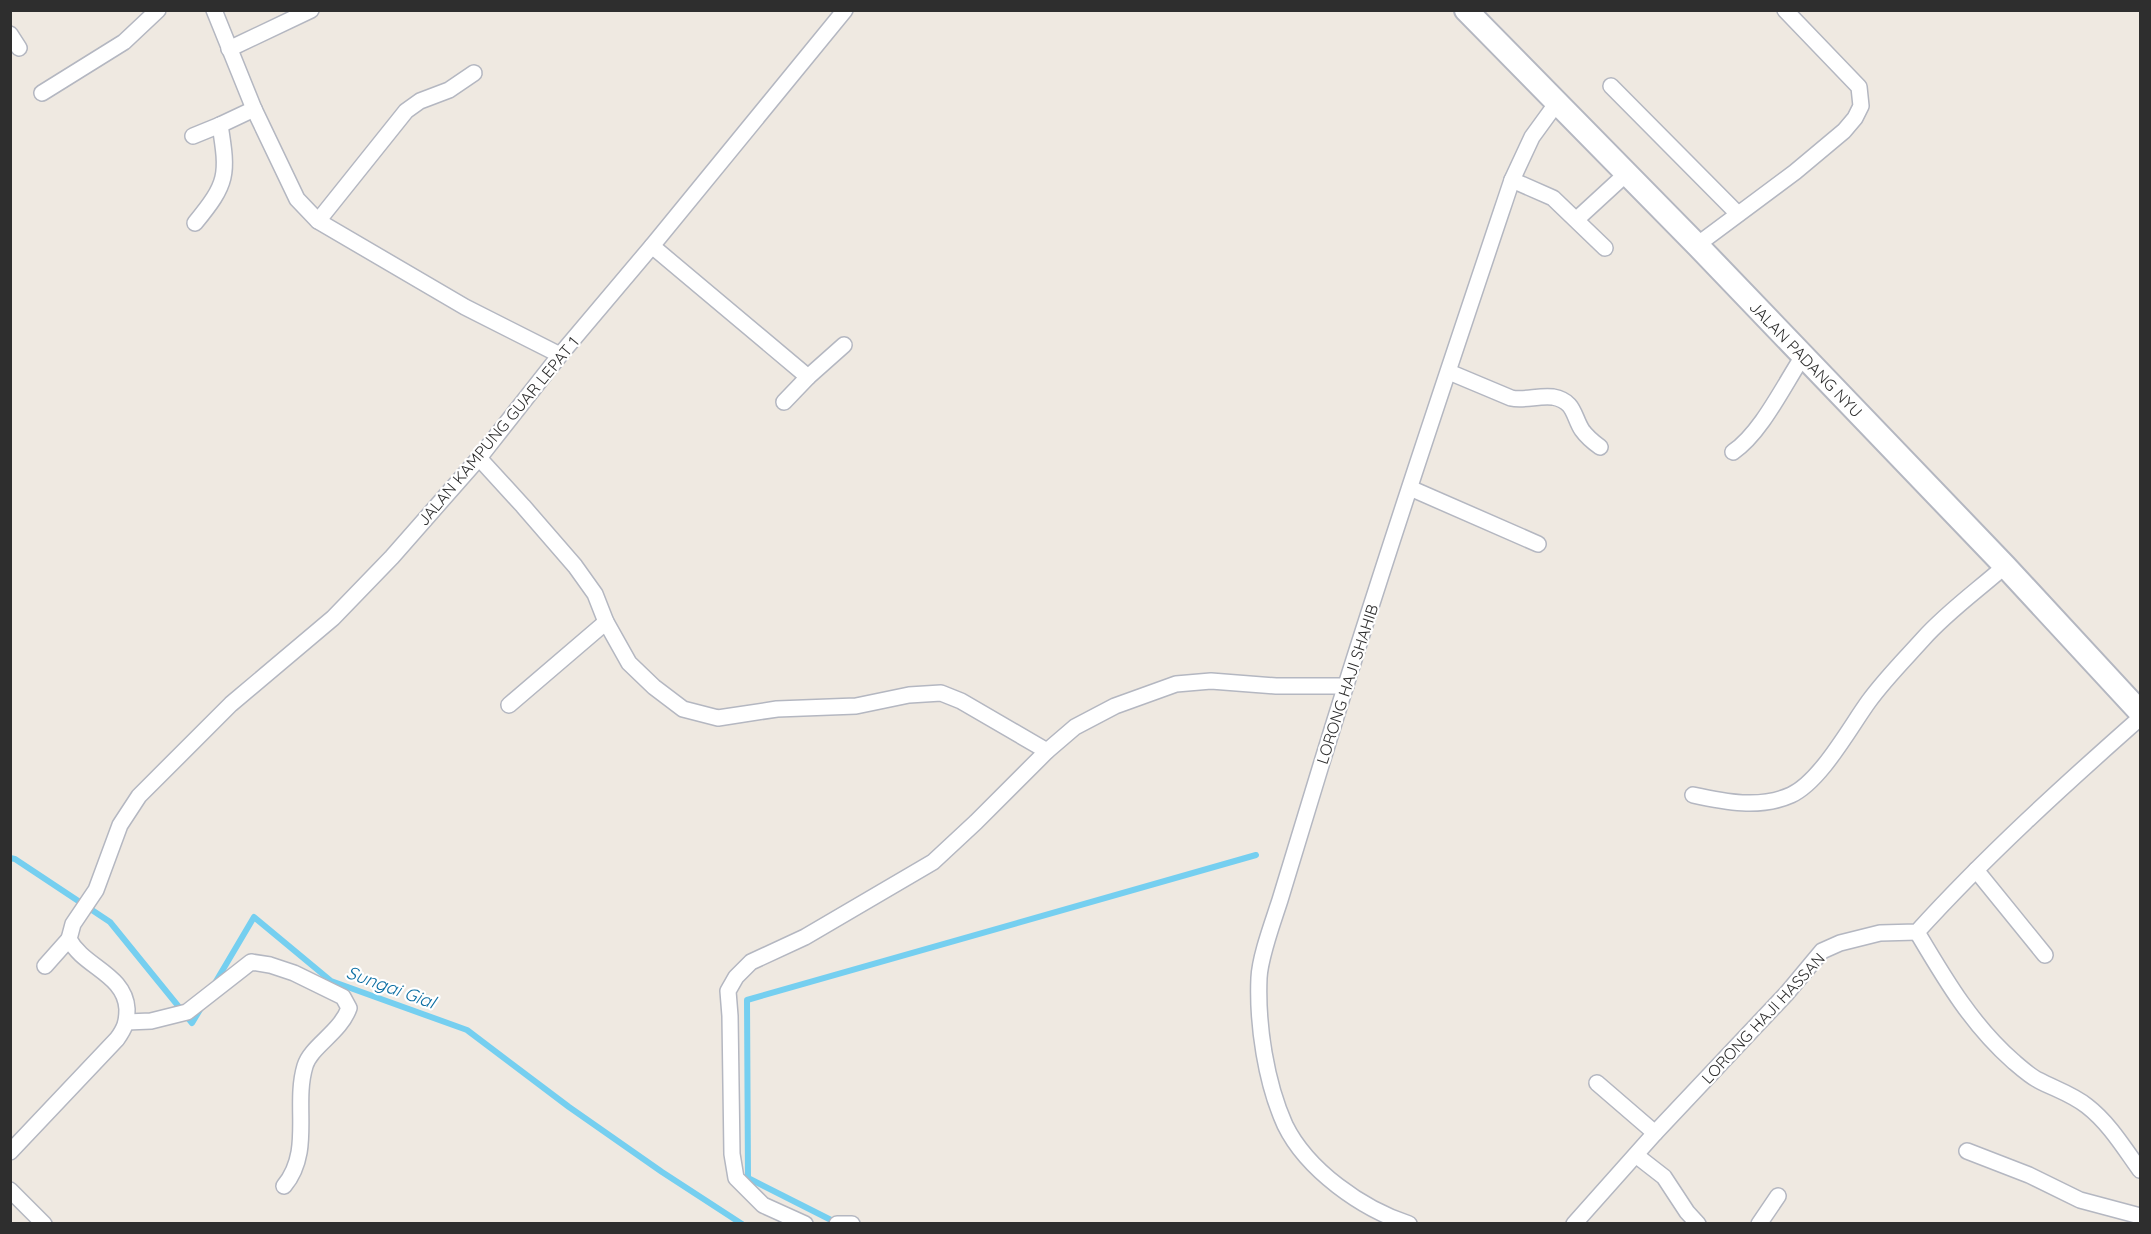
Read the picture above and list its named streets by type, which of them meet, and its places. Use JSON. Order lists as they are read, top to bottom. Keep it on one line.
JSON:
{"streets":{"street":["JALAN PADANG NYU","JALAN KAMPUNG GUAR LEPAT 1","LORONG HAJI SHAHIB","LORONG HAJI HASSAN"]},"crossings":[["JALAN PADANG NYU","LORONG HAJI SHAHIB"]],"water":["Sungai Gial"]}
